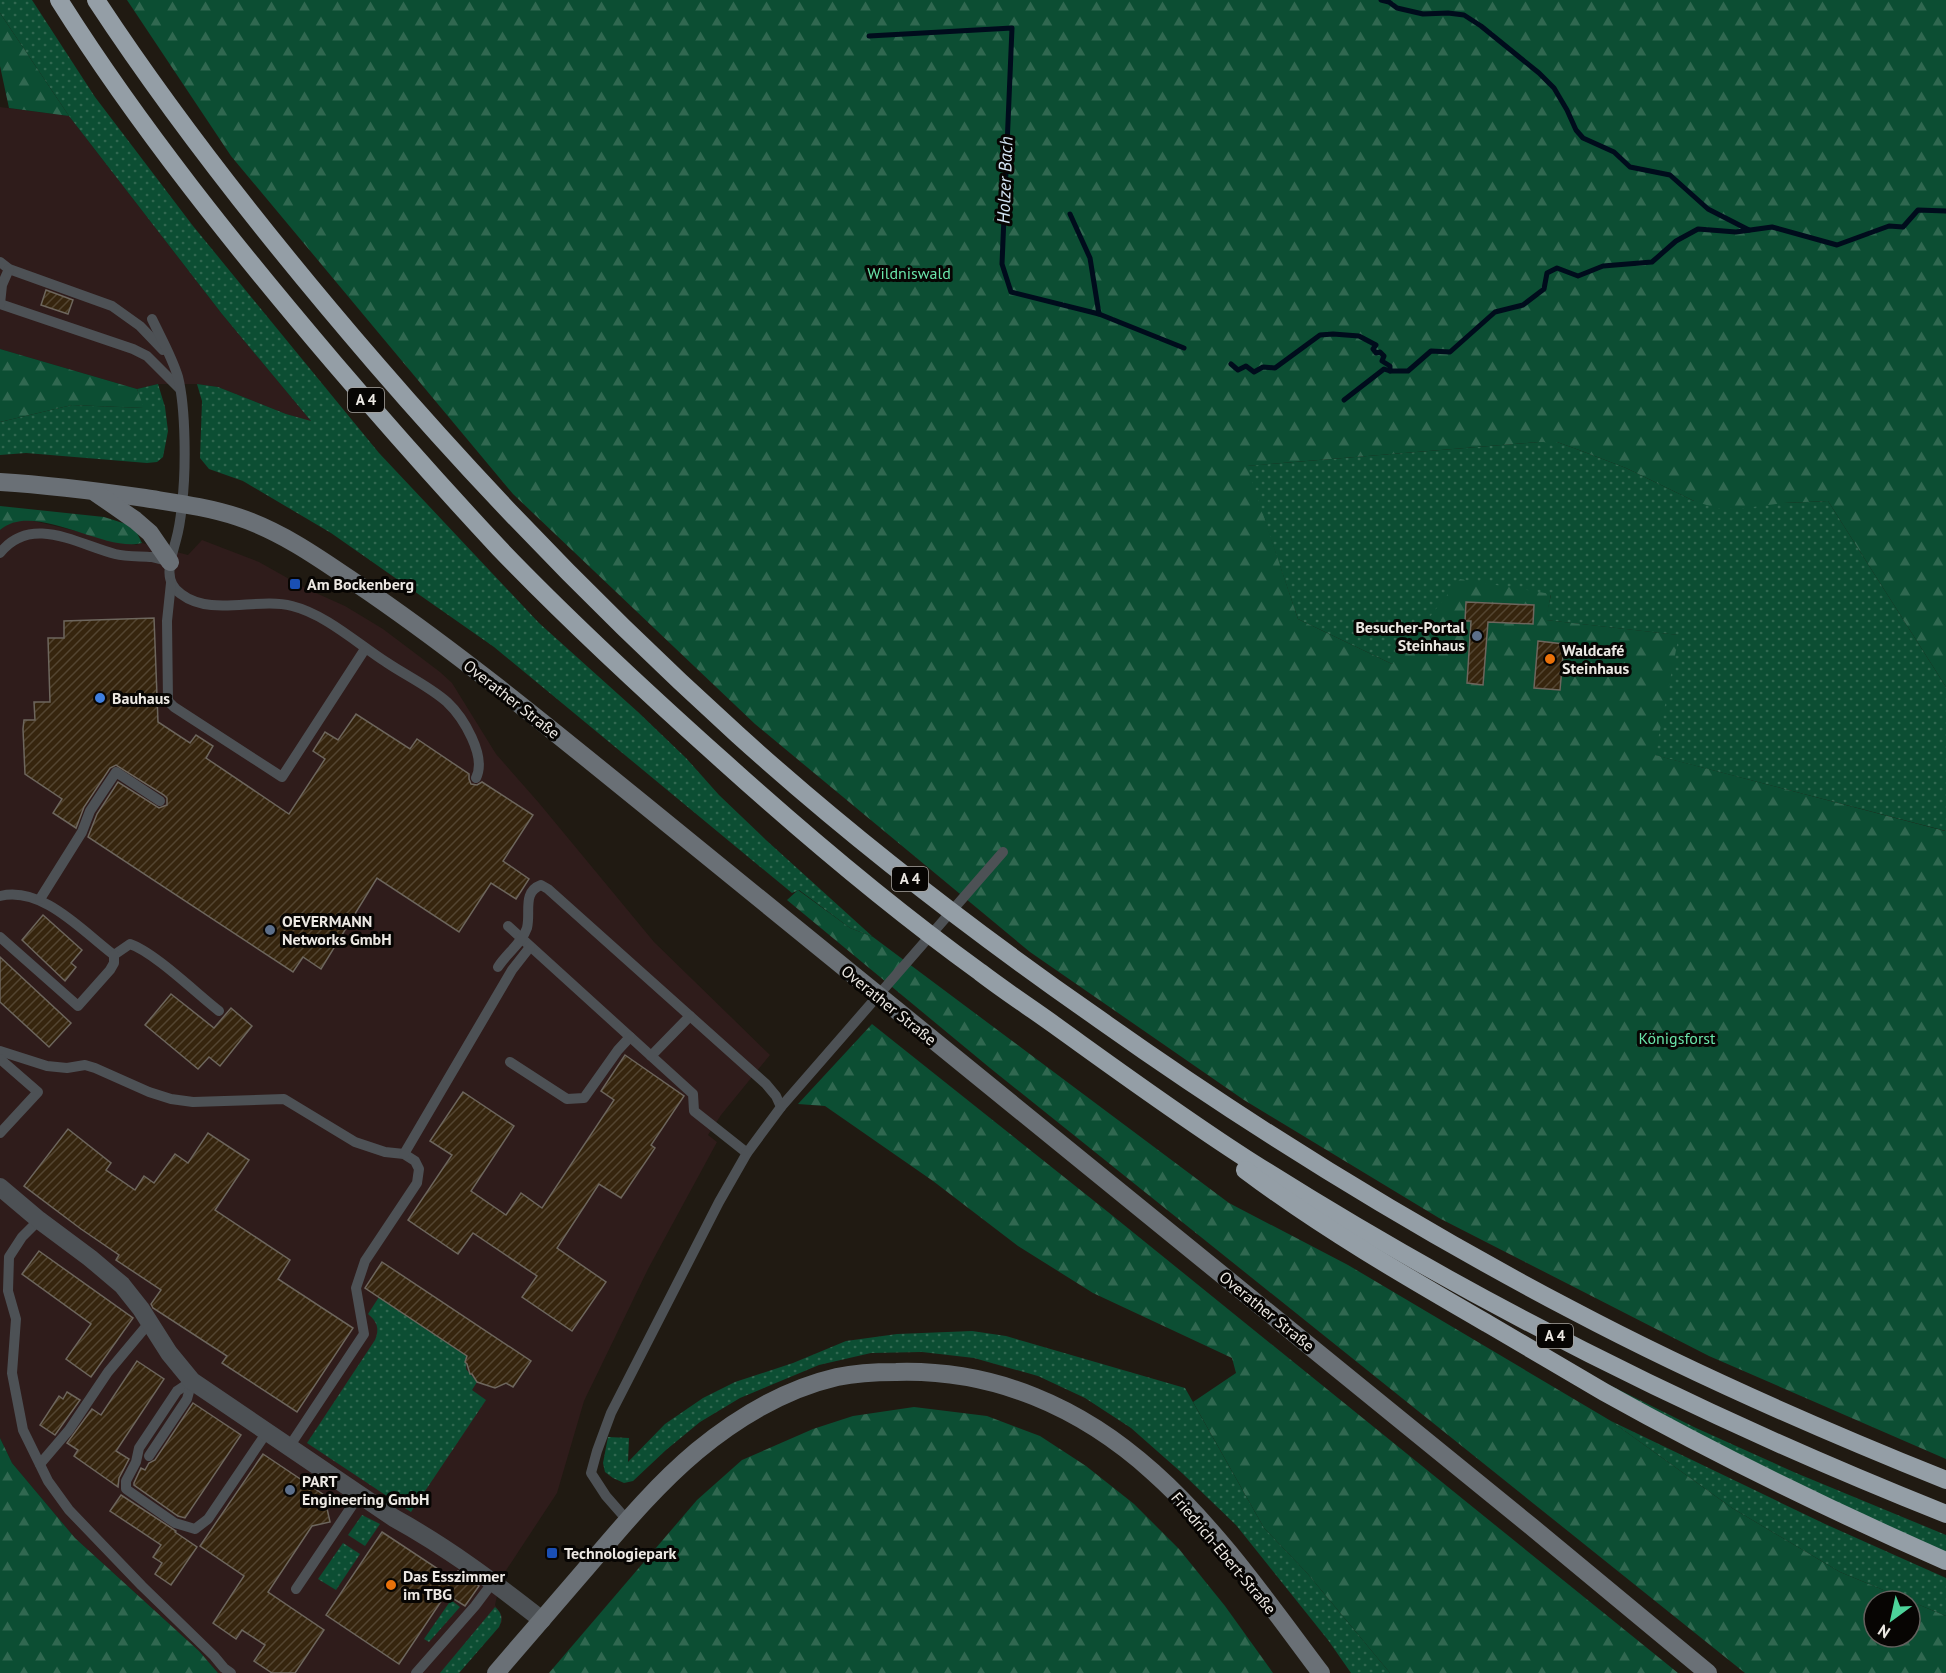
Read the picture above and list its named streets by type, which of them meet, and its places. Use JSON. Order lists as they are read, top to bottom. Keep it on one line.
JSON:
{"streets":{"highway":["A 4"],"main road":["Overather Straße","Friedrich-Ebert-Straße"]},"water":["Holzer Bach"],"parks":["Wildniswald","Königsforst"],"places":{"transit":["Am Bockenberg","Technologiepark"],"other":["Besucher-Portal Steinhaus","Waldcafé Steinhaus","Bauhaus","OEVERMANN Networks GmbH","PART Engineering GmbH","Das Esszimmer im TBG"]},"north":"bottom left"}
